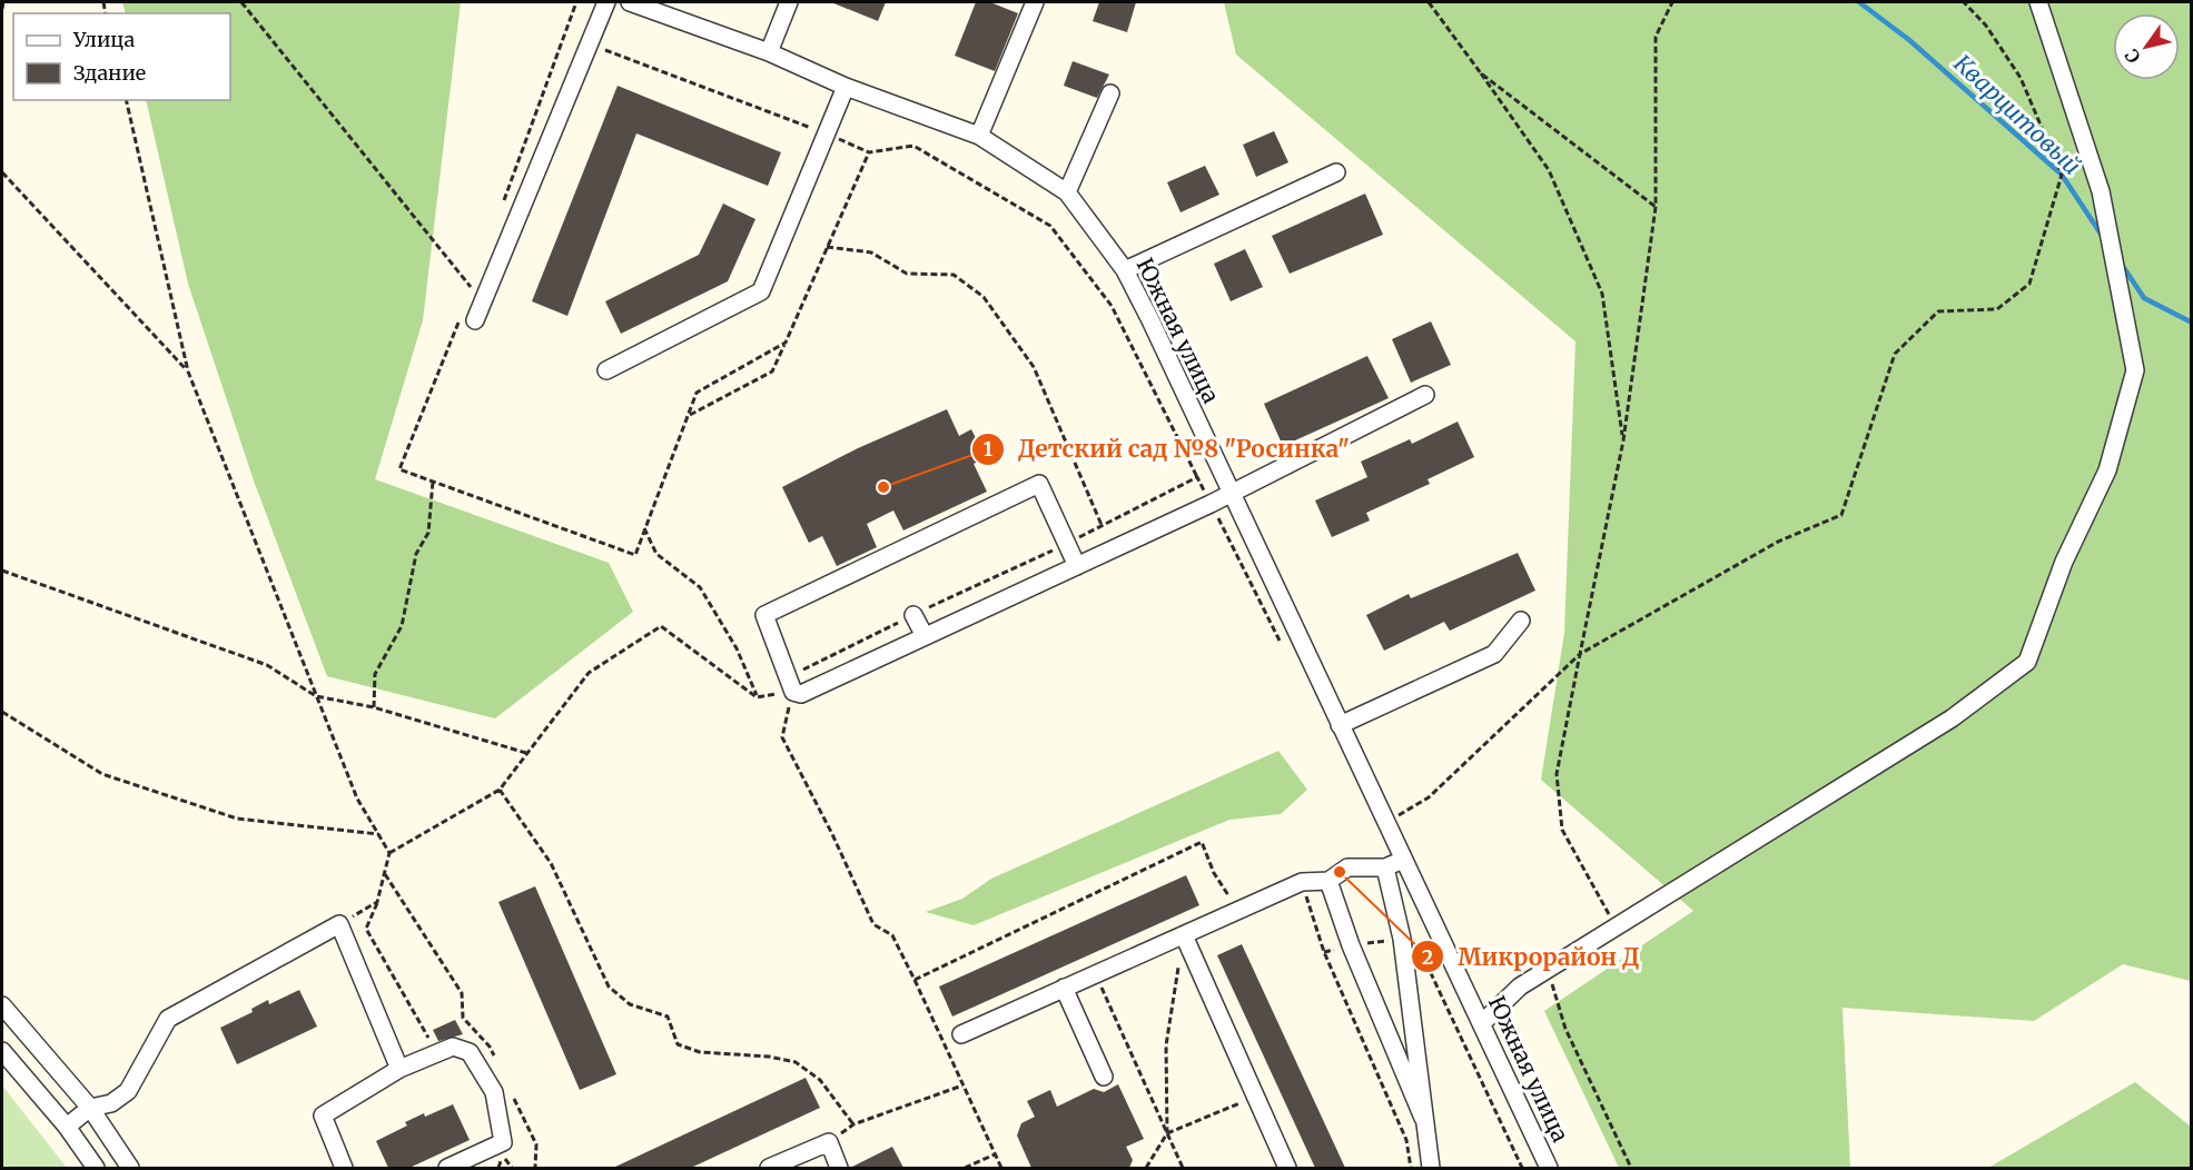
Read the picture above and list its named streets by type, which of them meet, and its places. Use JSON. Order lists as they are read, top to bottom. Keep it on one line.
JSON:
{"streets":{"street":["Южная улица"]},"water":["Кварцитовый"],"places":["Детский сад №8 \"Росинка\"","Микрорайон Д"],"legend":["Улица","Здание"],"north":"bottom left"}
